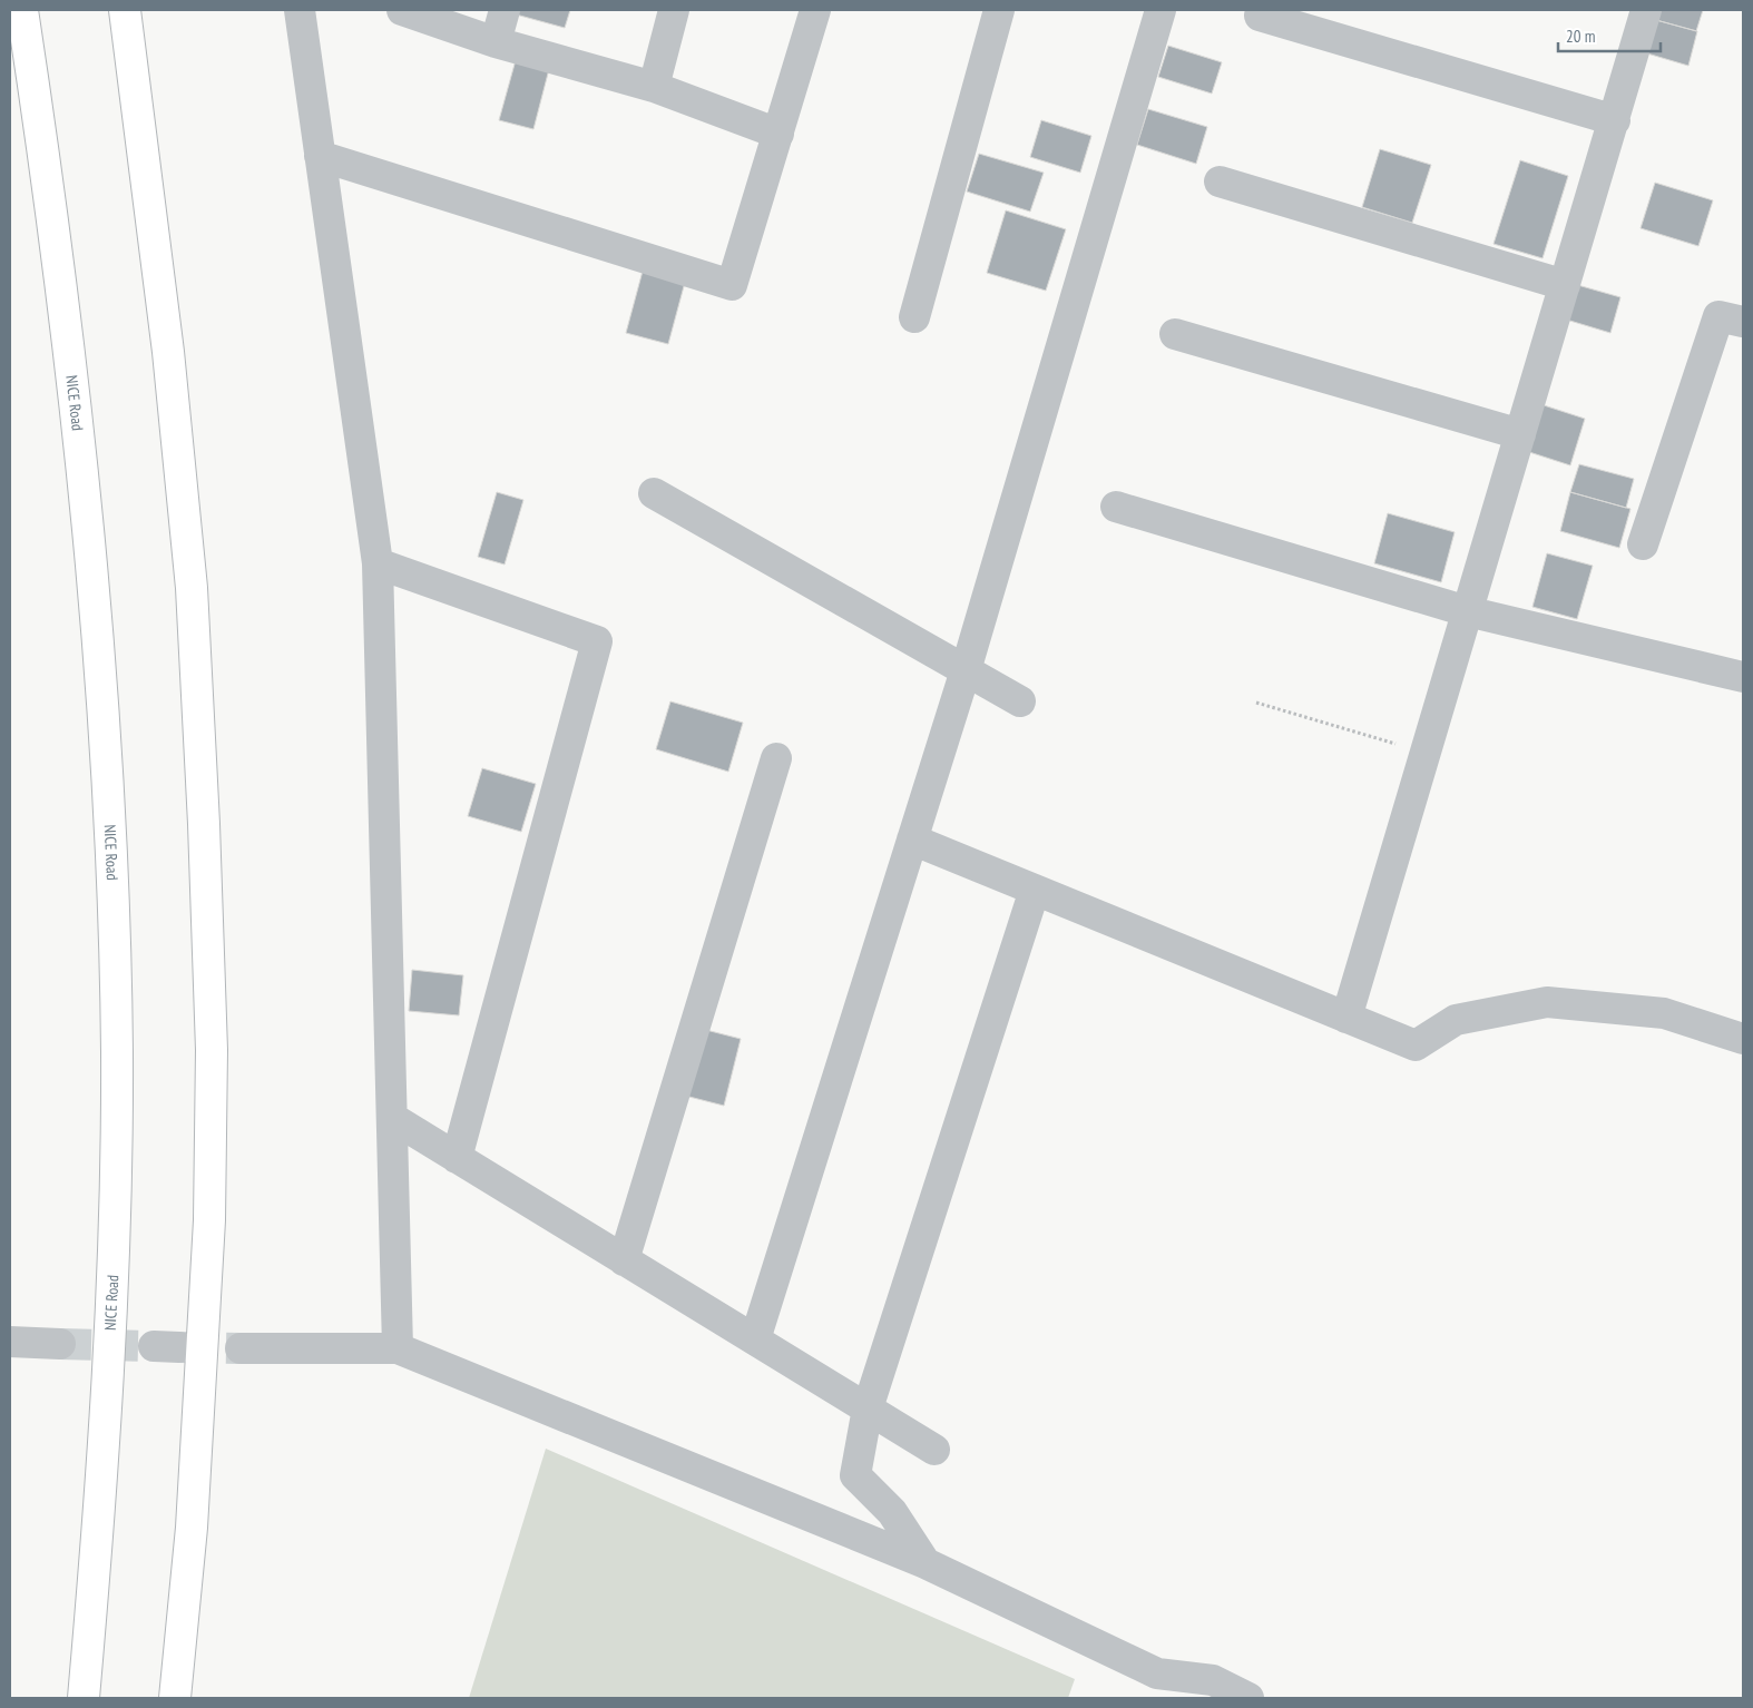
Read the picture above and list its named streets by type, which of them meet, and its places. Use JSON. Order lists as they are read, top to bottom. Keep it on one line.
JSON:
{"streets":{"highway":["NICE Road"]},"scale_bar":"20 m"}
